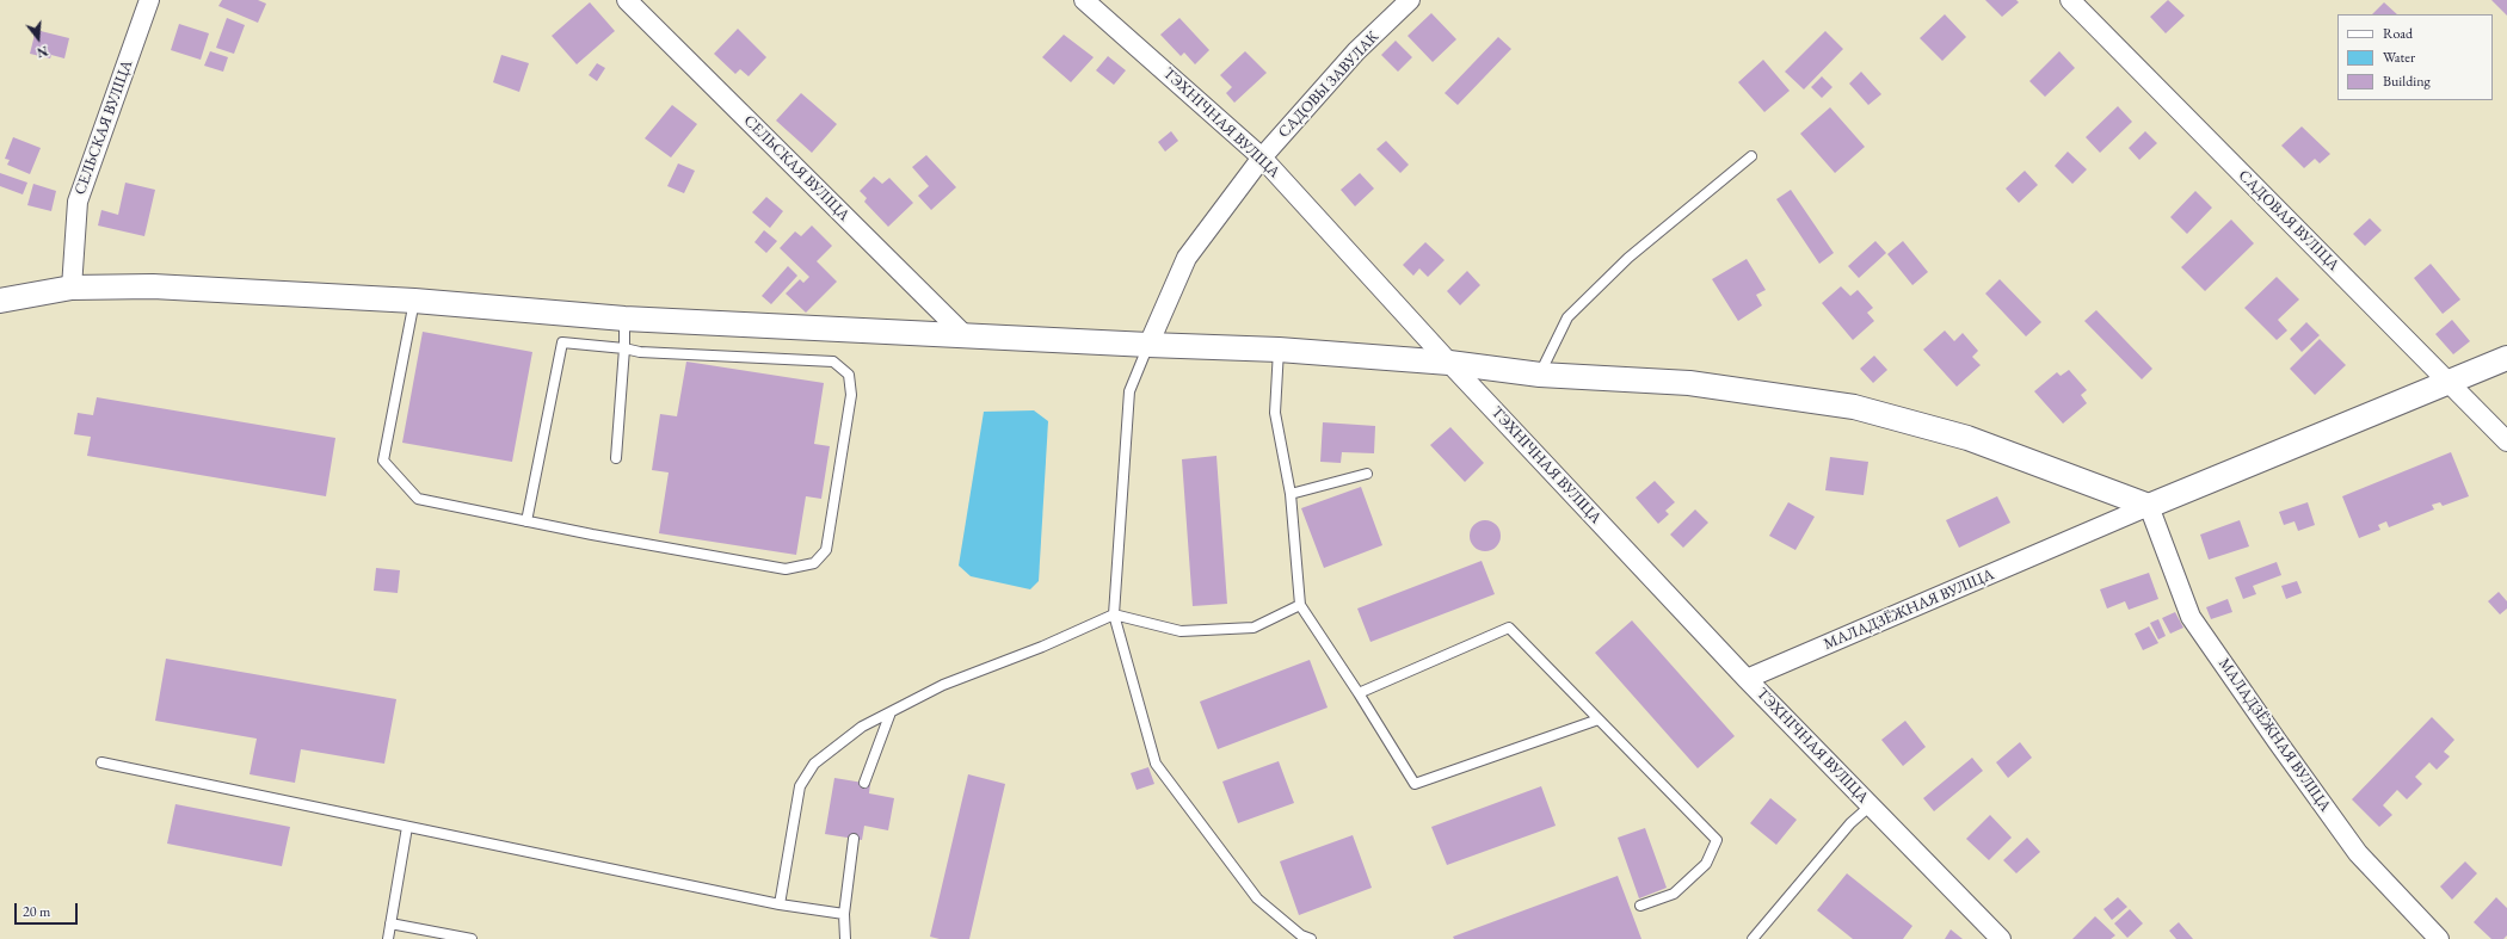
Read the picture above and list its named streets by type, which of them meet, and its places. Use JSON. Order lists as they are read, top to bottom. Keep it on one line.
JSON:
{"streets":{"street":["САДОВЫ ЗАВУЛАК","ТЭХНІЧНАЯ ВУЛІЦА","СЕЛЬСКАЯ ВУЛІЦА","САДОВАЯ ВУЛІЦА","МАЛАДЗЁЖНАЯ ВУЛІЦА"]},"crossings":[["САДОВЫ ЗАВУЛАК","ТЭХНІЧНАЯ ВУЛІЦА"],["ТЭХНІЧНАЯ ВУЛІЦА","МАЛАДЗЁЖНАЯ ВУЛІЦА"],["САДОВАЯ ВУЛІЦА","МАЛАДЗЁЖНАЯ ВУЛІЦА"]],"legend":["Road","Water","Building"],"scale_bar":"20 m","north":"bottom"}
